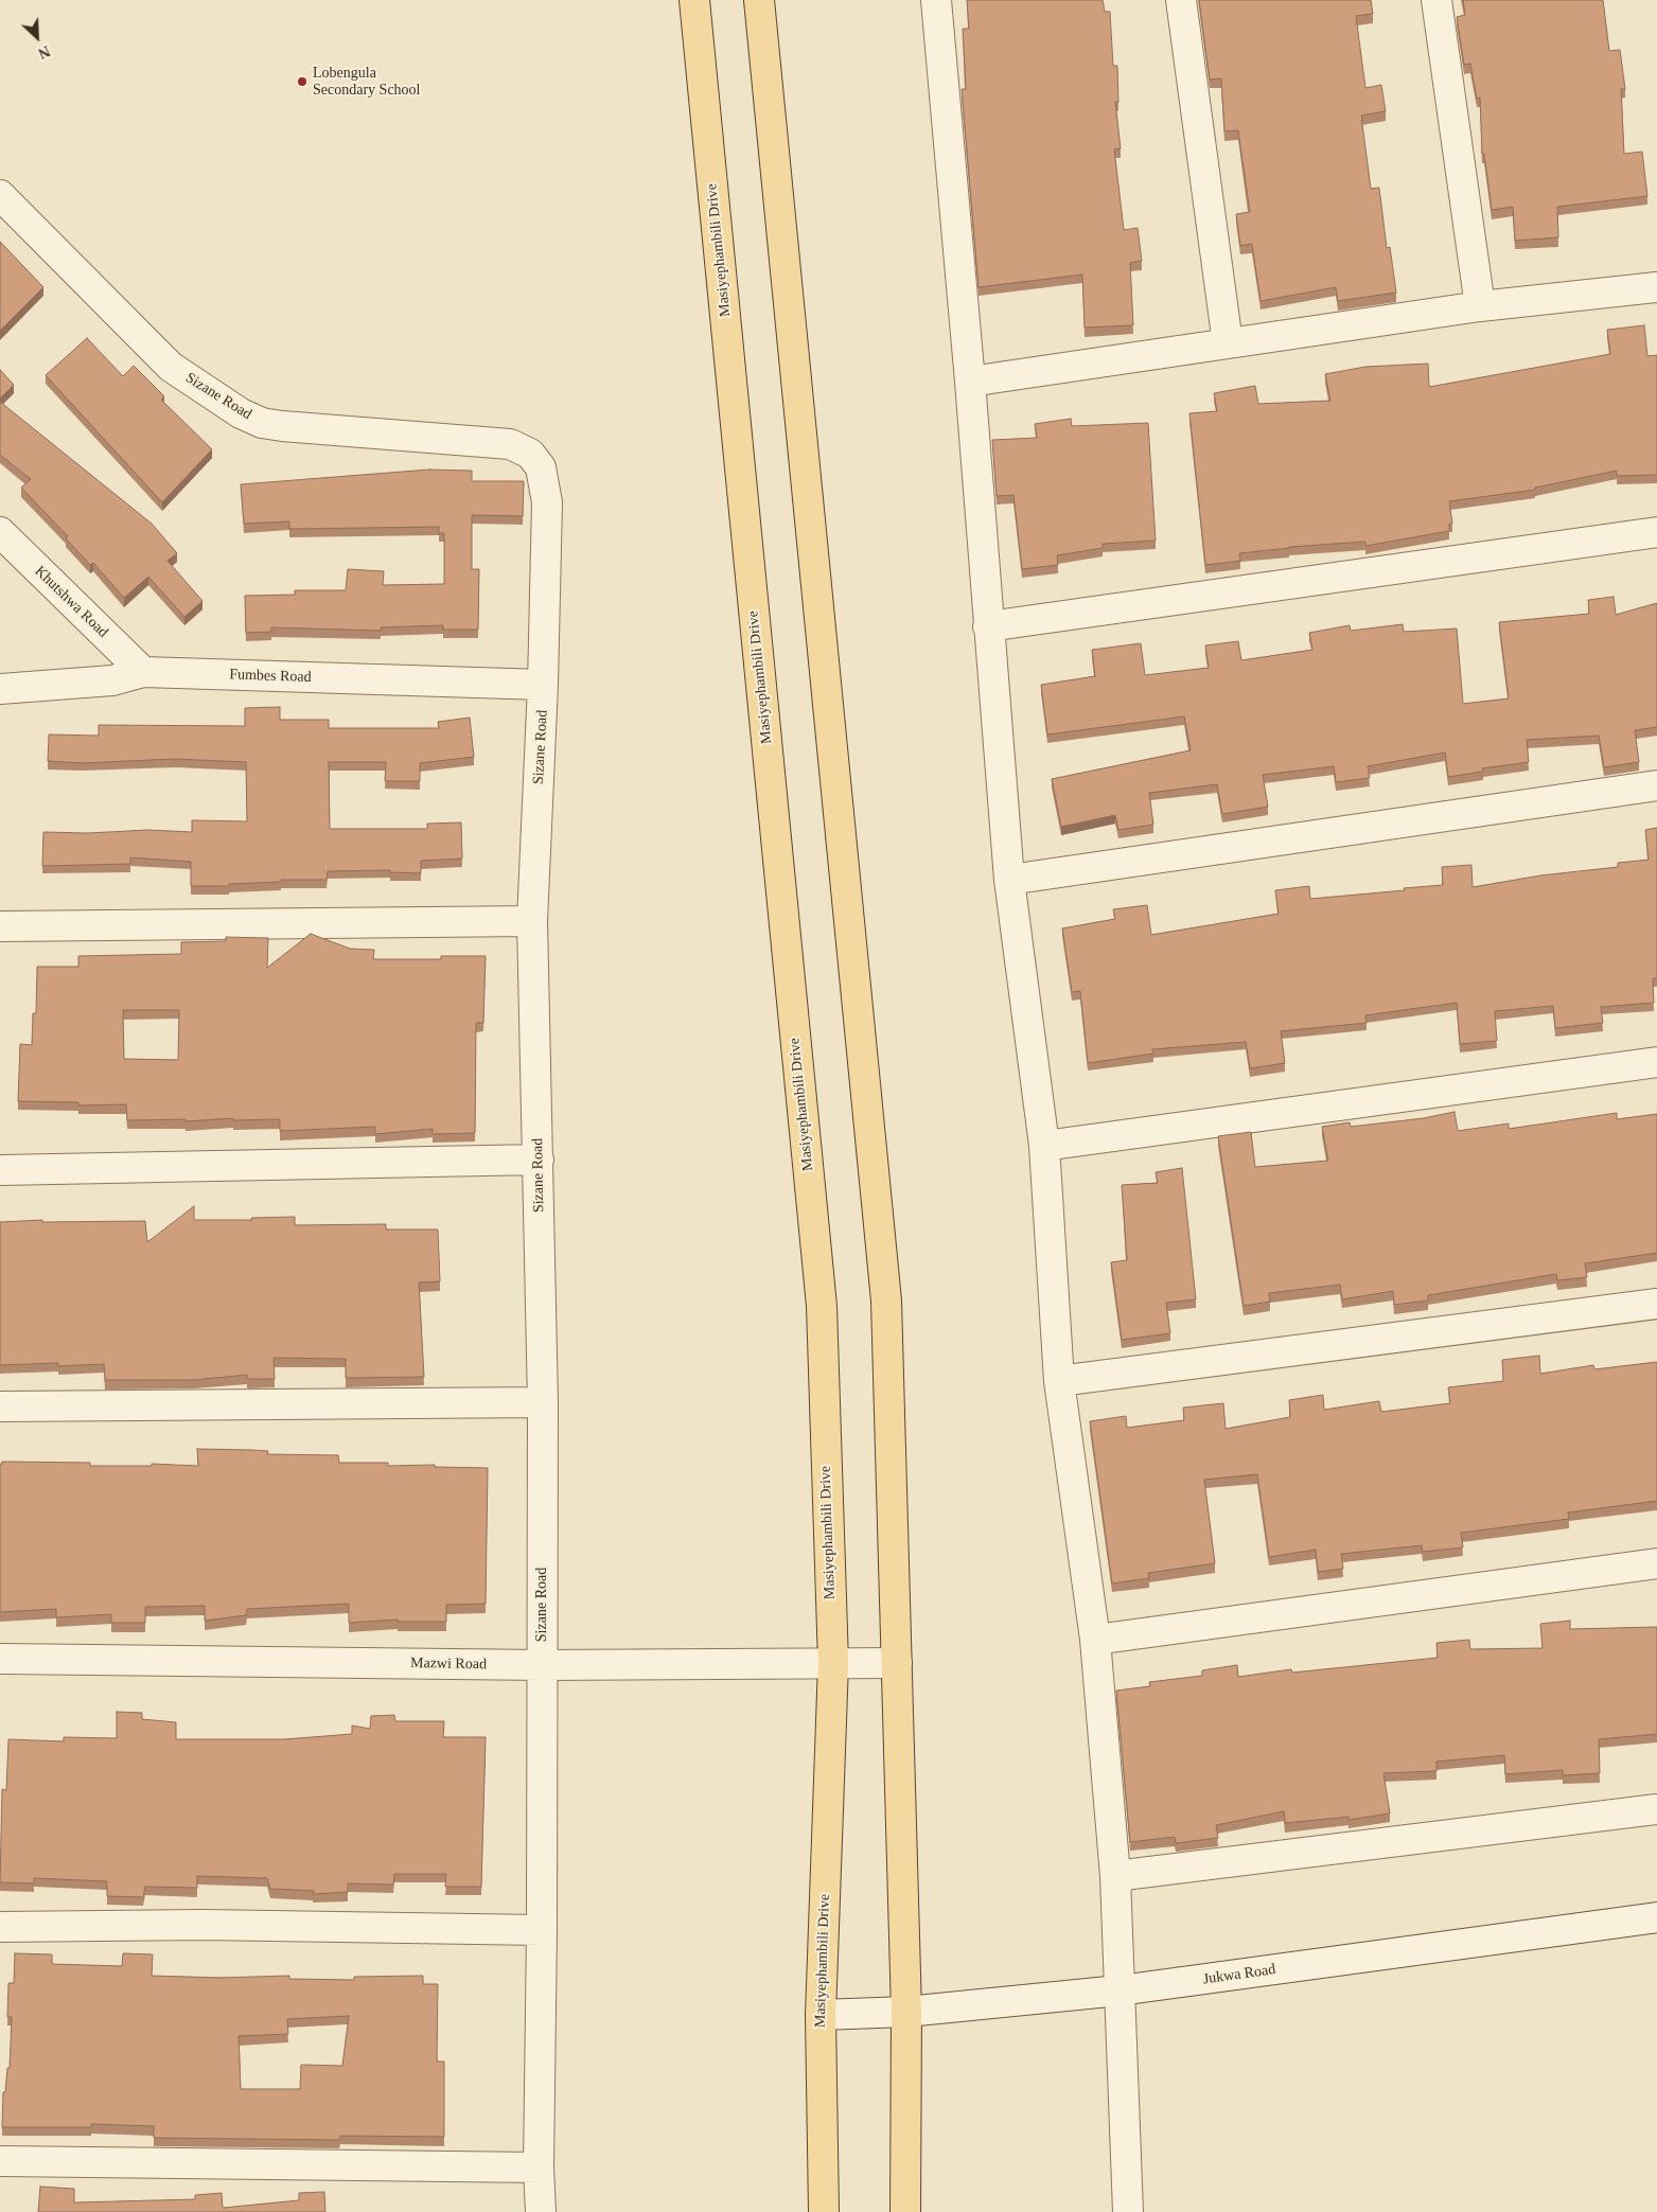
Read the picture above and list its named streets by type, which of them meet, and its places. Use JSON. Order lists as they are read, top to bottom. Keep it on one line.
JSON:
{"streets":{"main road":["Masiyephambili Drive"],"street":["Sizane Road","Khutshwa Road","Fumbes Road","Mazwi Road","Jukwa Road"]},"crossings":[["Masiyephambili Drive","Mazwi Road"],["Masiyephambili Drive","Jukwa Road"],["Sizane Road","Fumbes Road"],["Sizane Road","Mazwi Road"],["Khutshwa Road","Fumbes Road"]],"places":["Lobengula Secondary School"],"north":"bottom right"}
